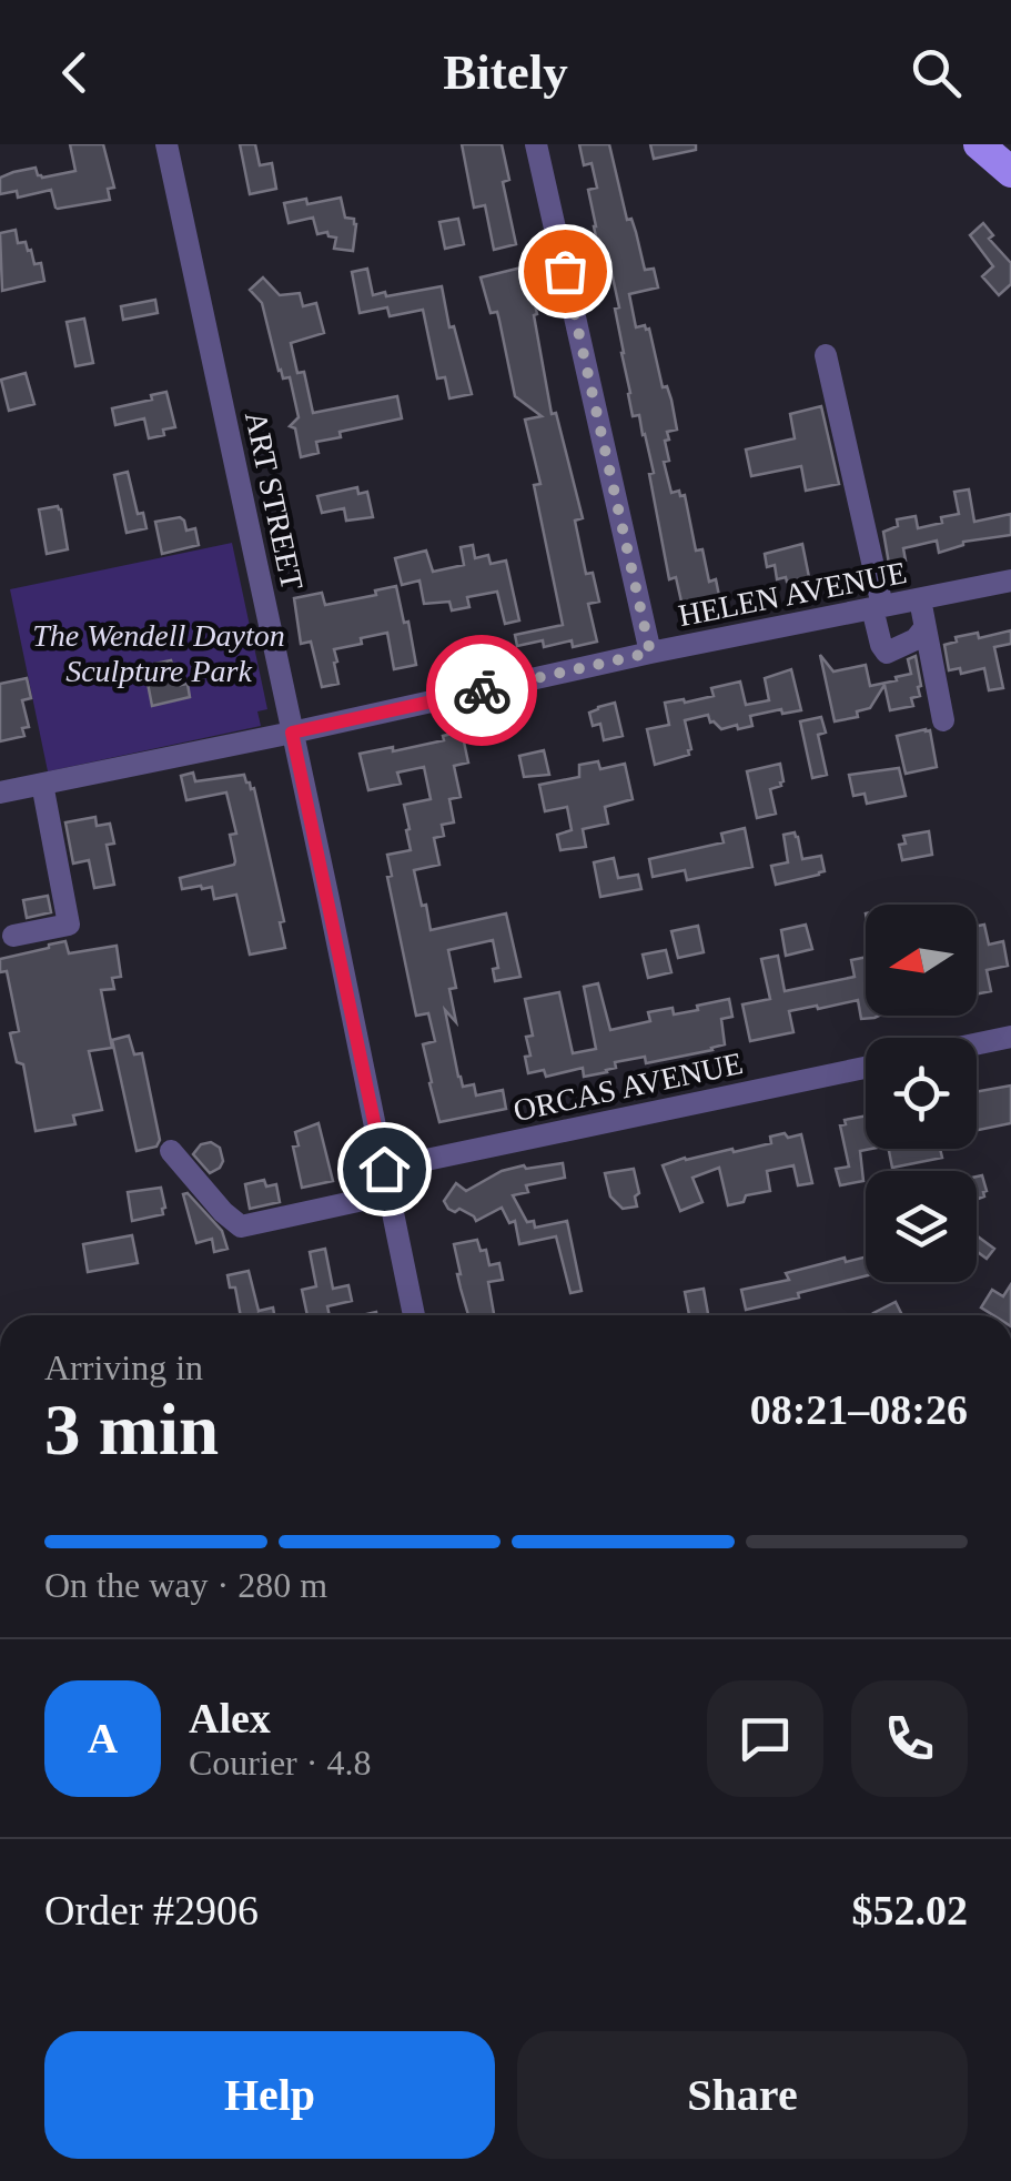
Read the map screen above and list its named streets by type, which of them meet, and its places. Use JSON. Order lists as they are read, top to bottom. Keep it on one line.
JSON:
{"streets":{"street":["ART STREET","HELEN AVENUE","ORCAS AVENUE"]},"crossings":[["ART STREET","HELEN AVENUE"],["ART STREET","ORCAS AVENUE"]],"parks":["The Wendell Dayton Sculpture Park"],"north":"left","page":{"header":"Bitely","heading":["3 min","Arriving in","08:21–08:26"],"panel":["Alex","Courier · 4.8","Order #2906","$52.02"],"bar":"On the way · 280 m","round":"A","buttons":["Help","Share"]}}
